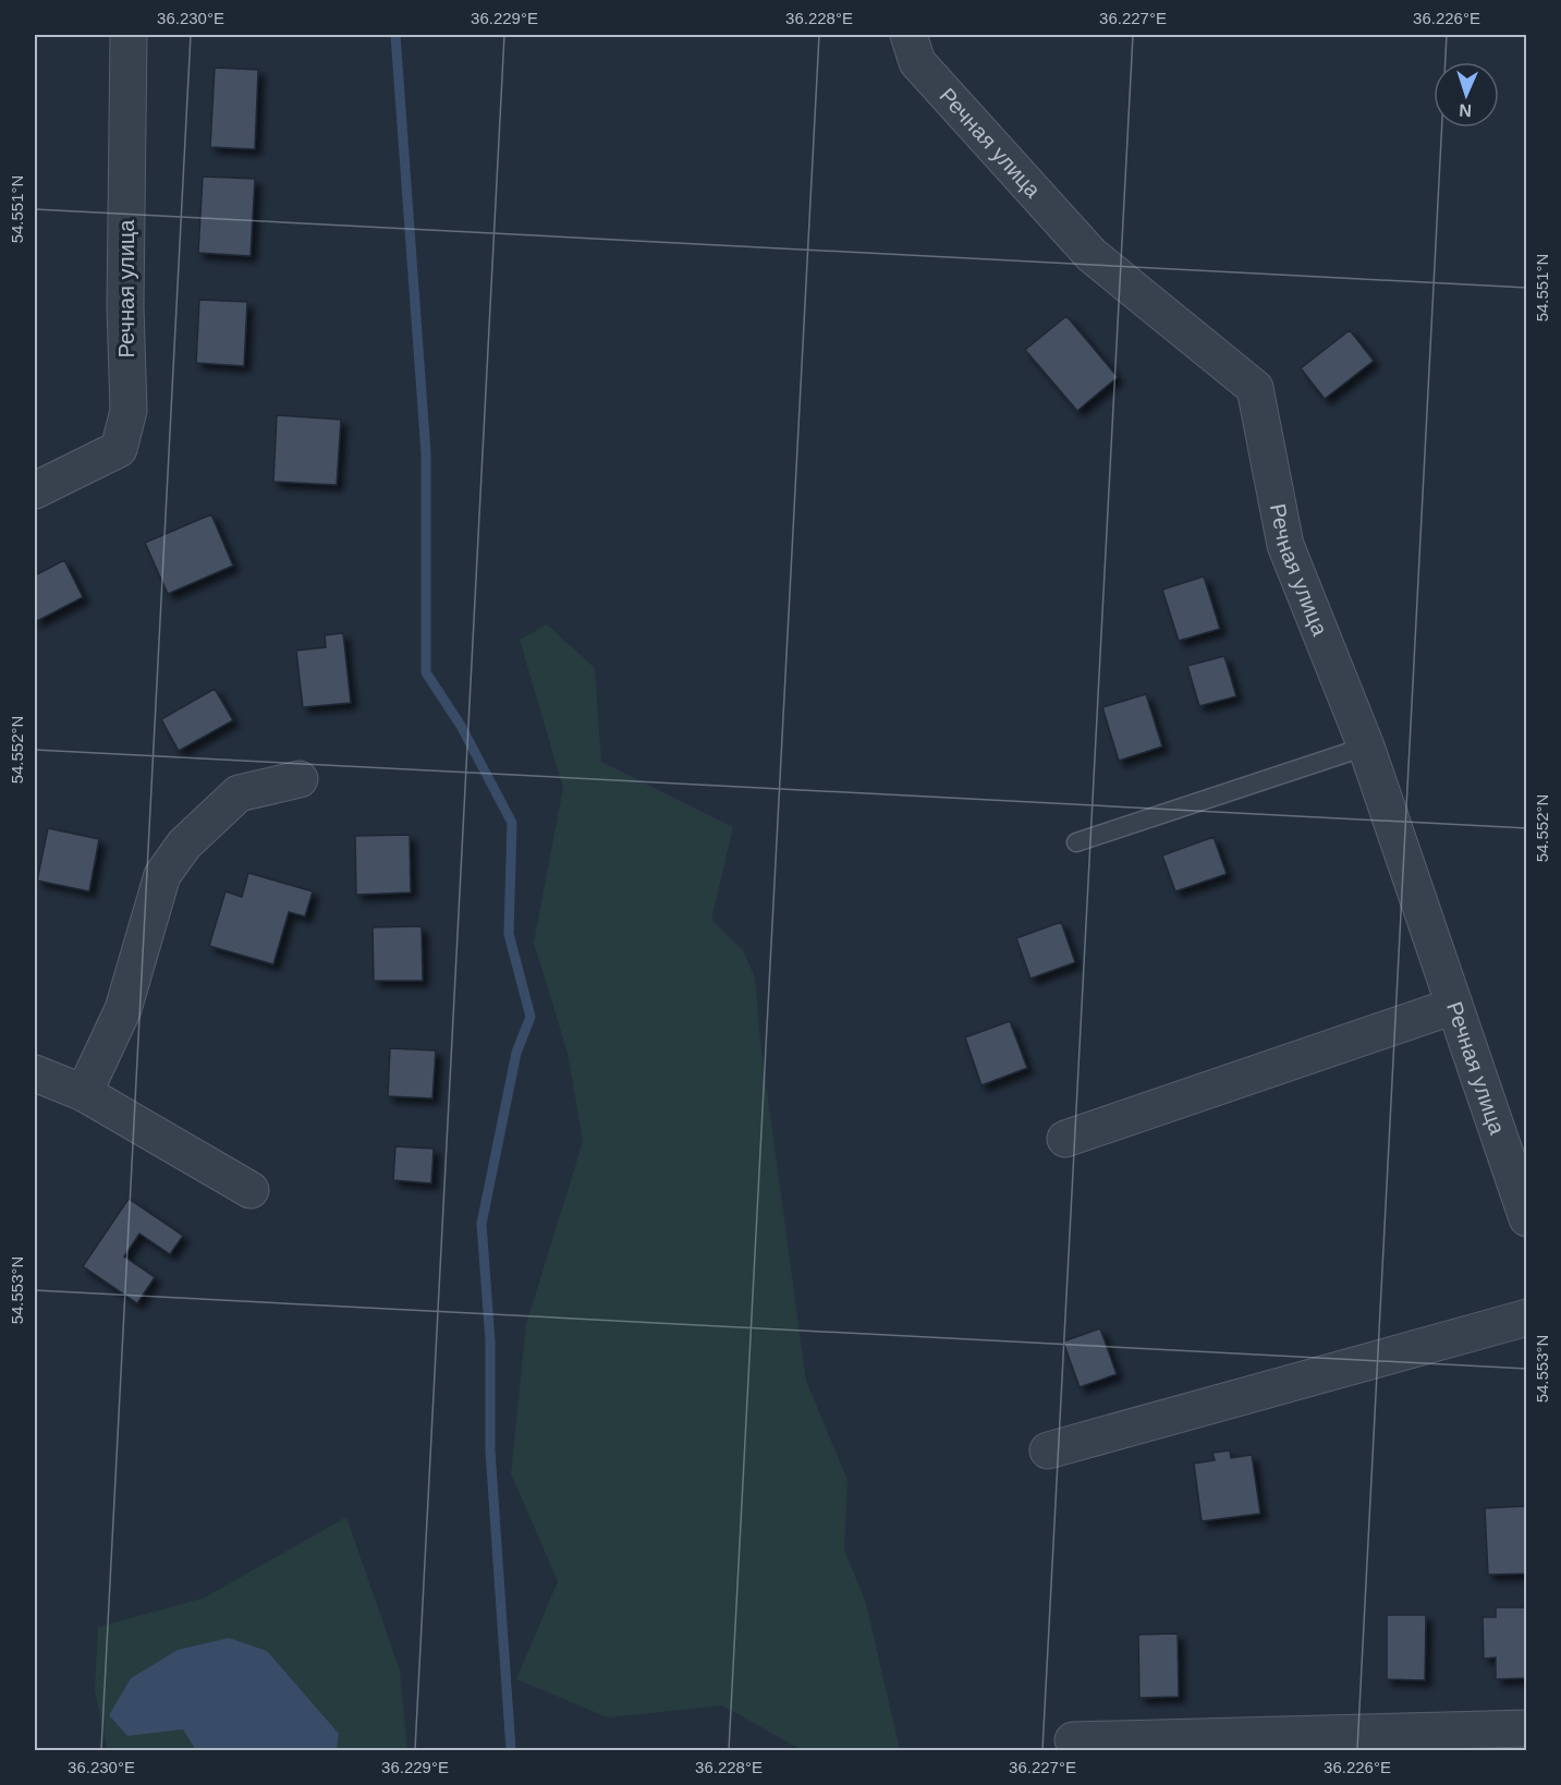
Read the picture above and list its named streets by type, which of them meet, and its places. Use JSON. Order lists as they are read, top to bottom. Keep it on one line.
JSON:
{"streets":{"street":["Речная улица"]},"north":"bottom","coordinates":["36.230°E","36.229°E","36.228°E","36.227°E","36.226°E","54.551°N","54.552°N","54.553°N"]}
